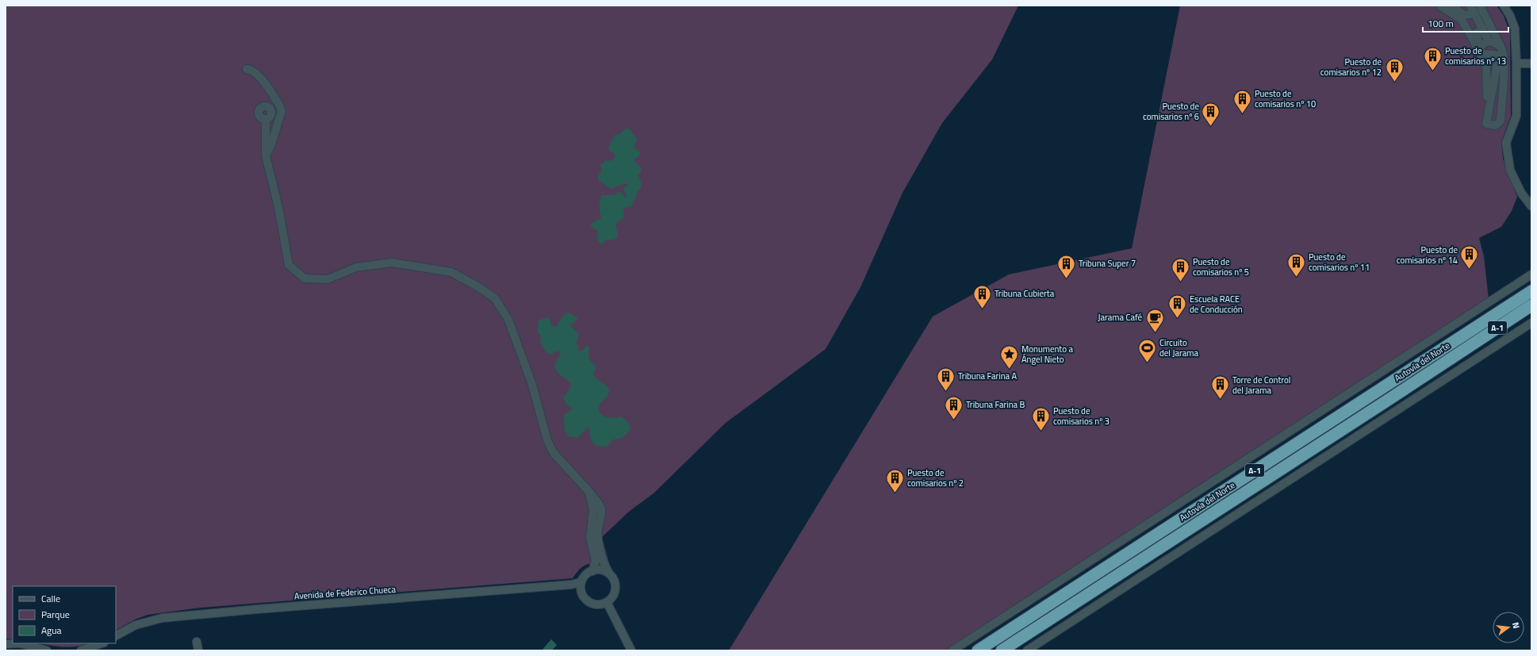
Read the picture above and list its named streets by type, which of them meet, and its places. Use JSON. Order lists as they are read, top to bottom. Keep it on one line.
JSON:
{"streets":{"highway":["A-1","Autovía del Norte"],"street":["Avenida de Federico Chueca"]},"places":{"building":["Puesto de comisarios nº 13","Puesto de comisarios nº 12","Puesto de comisarios nº 10","Puesto de comisarios nº 6","Puesto de comisarios nº 14","Puesto de comisarios nº 11","Tribuna Super 7","Puesto de comisarios nº 5","Tribuna Cubierta","Escuela RACE de Conducción","Tribuna Farina A","Torre de Control del Jarama","Tribuna Farina B","Puesto de comisarios nº 3","Puesto de comisarios nº 2"],"cafe":["Jarama Café"],"sports":["Circuito del Jarama"],"place":["Monumento a Ángel Nieto"]},"legend":["Calle","Parque","Agua"],"scale_bar":"100 m","north":"right"}
